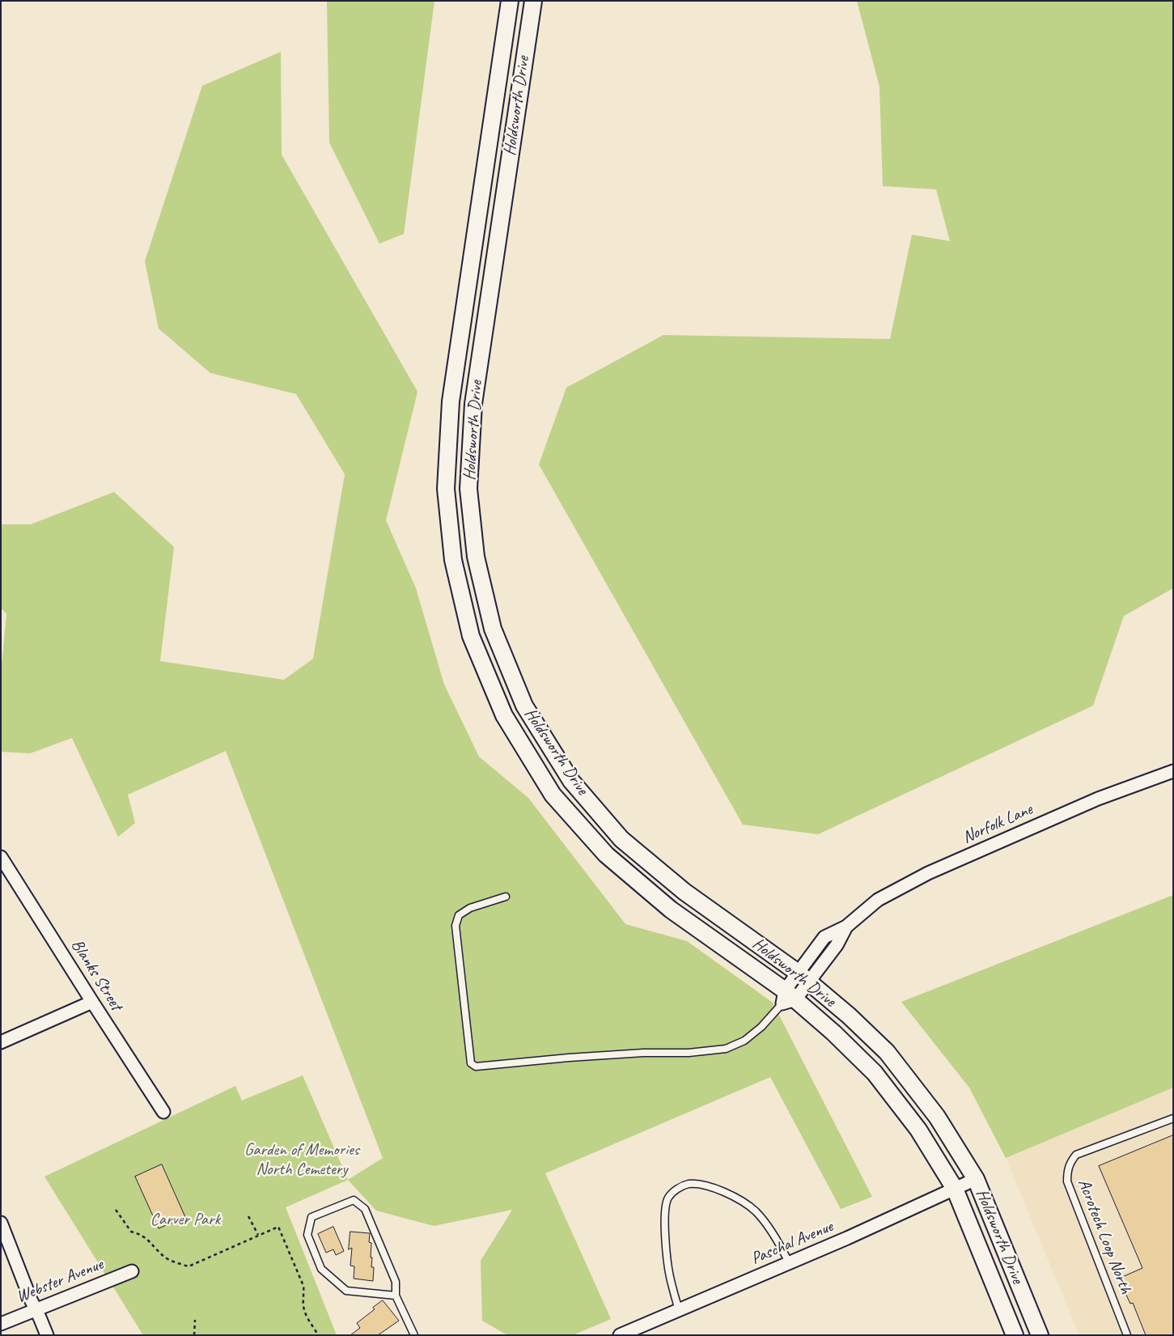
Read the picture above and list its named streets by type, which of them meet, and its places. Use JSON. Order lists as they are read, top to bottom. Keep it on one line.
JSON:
{"streets":{"main road":["Holdsworth Drive"],"street":["Norfolk Lane","Blanks Street","Paschal Avenue","Webster Avenue"],"lane":["Acrotech Loop North"]},"crossings":[["Holdsworth Drive","Norfolk Lane"],["Holdsworth Drive","Paschal Avenue"]],"parks":["Garden of Memories North Cemetery","Carver Park"]}
